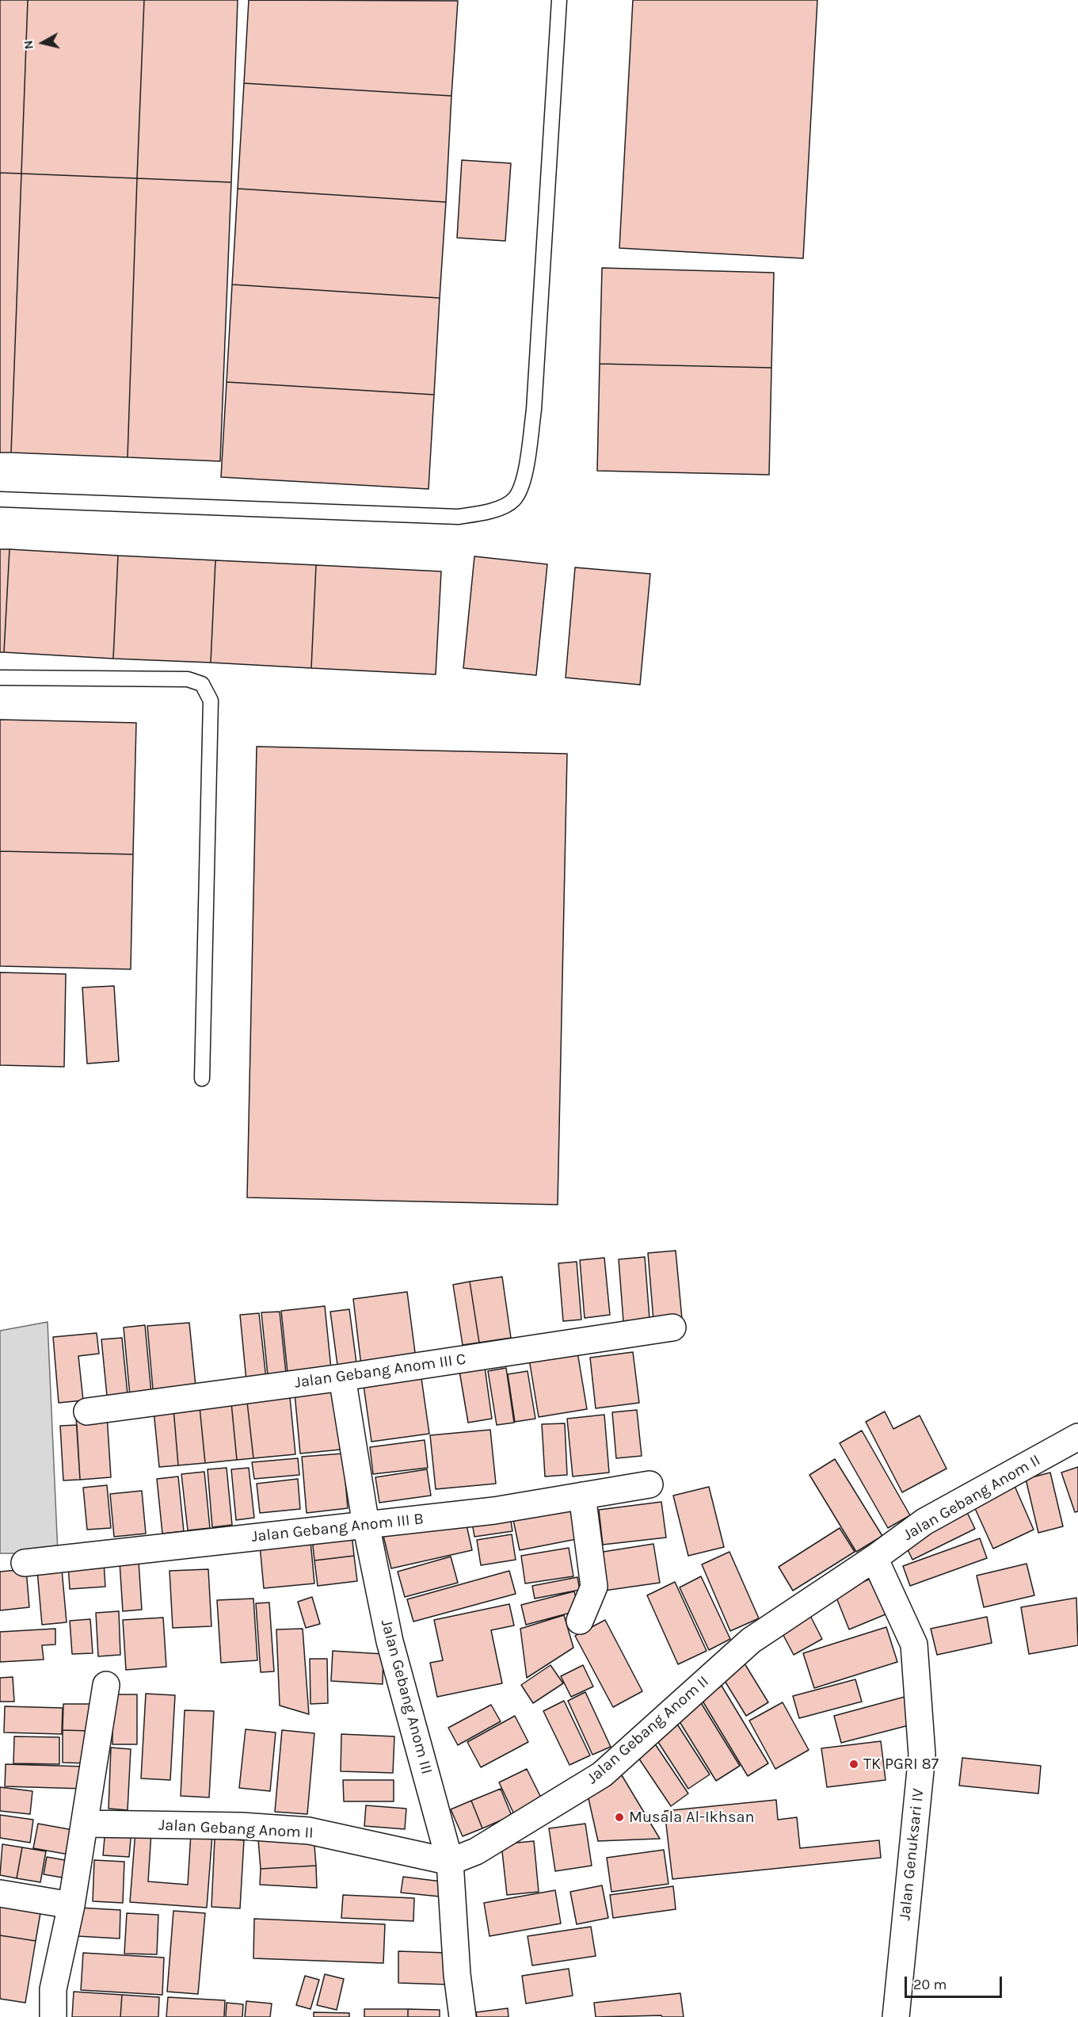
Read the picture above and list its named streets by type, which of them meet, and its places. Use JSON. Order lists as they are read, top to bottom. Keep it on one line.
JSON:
{"streets":{"street":["Jalan Gebang Anom III C","Jalan Gebang Anom II","Jalan Gebang Anom III B","Jalan Gebang Anom III","Jalan Genuksari IV"]},"crossings":[["Jalan Gebang Anom III C","Jalan Gebang Anom III"],["Jalan Gebang Anom II","Jalan Gebang Anom III"],["Jalan Gebang Anom II","Jalan Genuksari IV"],["Jalan Gebang Anom III B","Jalan Gebang Anom III"]],"places":["TK PGRI 87","Musala Al-Ikhsan"],"scale_bar":"20 m","north":"left"}
